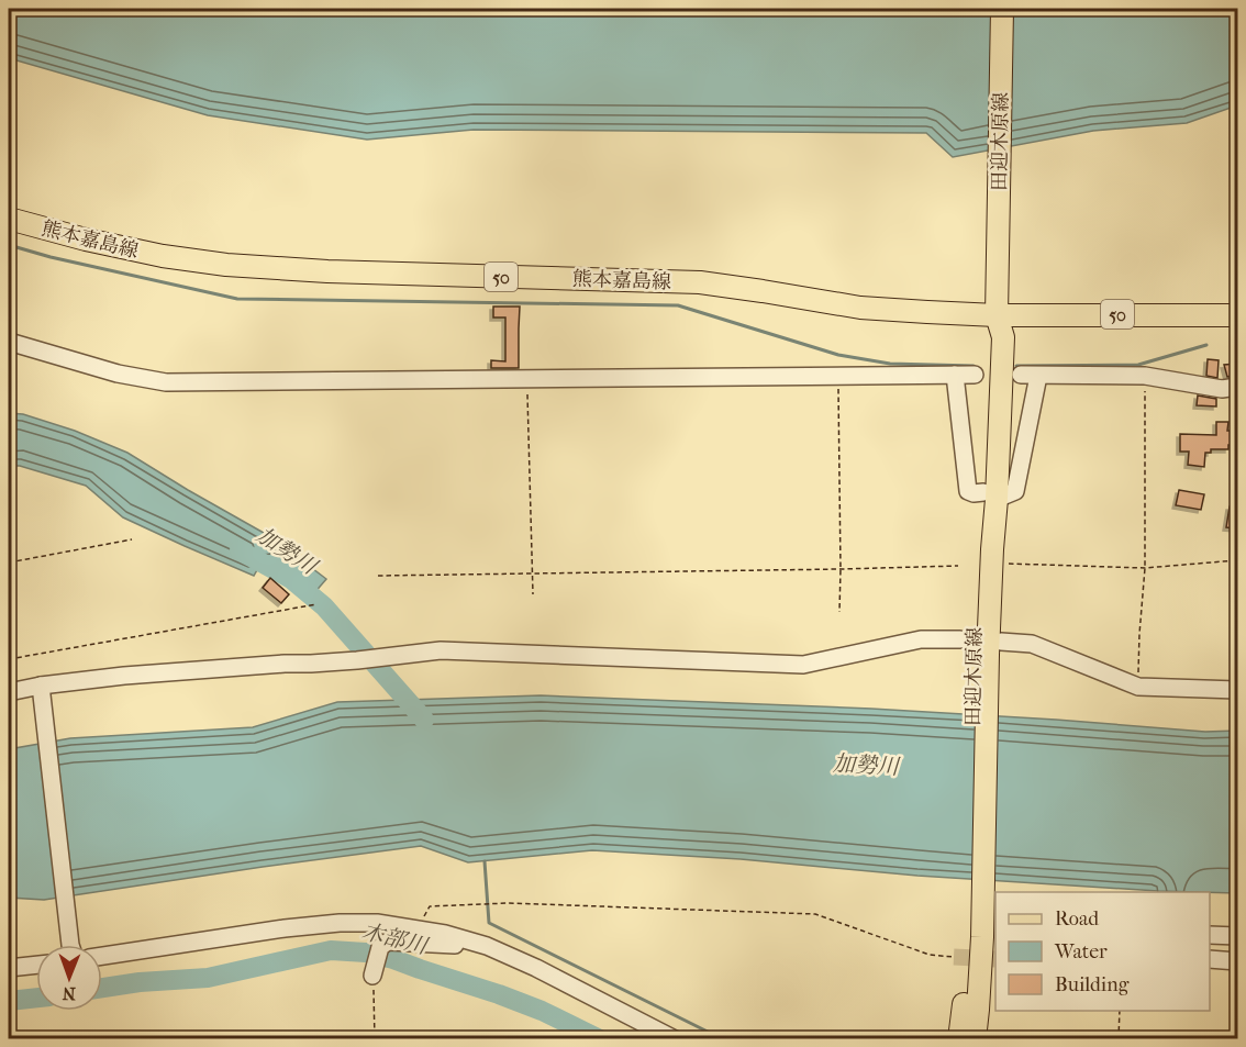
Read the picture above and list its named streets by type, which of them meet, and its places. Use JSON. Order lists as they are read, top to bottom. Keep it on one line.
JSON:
{"streets":{"main road":["田迎木原線","熊本嘉島線","50"]},"crossings":[["田迎木原線","熊本嘉島線"]],"water":["加勢川","木部川"],"legend":["Road","Water","Building"],"north":"bottom"}
